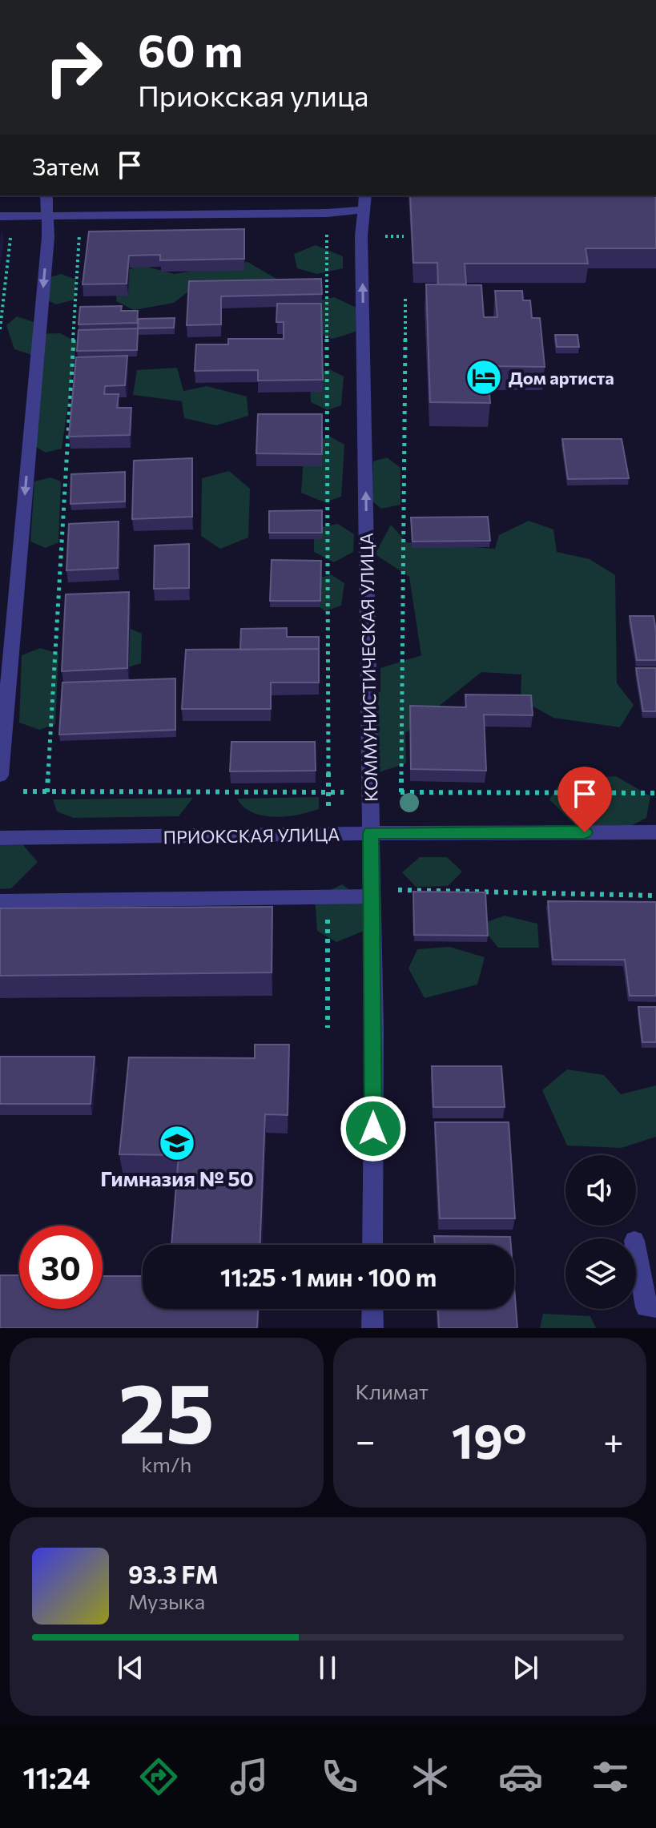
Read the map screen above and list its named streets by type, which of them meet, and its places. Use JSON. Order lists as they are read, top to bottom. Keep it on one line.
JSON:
{"streets":{"street":["КОММУНИСТИЧЕСКАЯ УЛИЦА","ПРИОКСКАЯ УЛИЦА"]},"crossings":[["КОММУНИСТИЧЕСКАЯ УЛИЦА","ПРИОКСКАЯ УЛИЦА"]],"one_way":["КОММУНИСТИЧЕСКАЯ УЛИЦА"],"places":{"hotel":["Дом артиста"],"school or university":["Гимназия № 50"]},"page":{"turn":["60 m","Приокская улица"],"then":"Затем","limit":"30","trip":"11:25 · 1 мин · 100 m","tile":[["25","km/h"],"Климат"],"heat":["−","19°","+"],"song":["93.3 FM","Музыка"],"tabs":"11:24"}}
